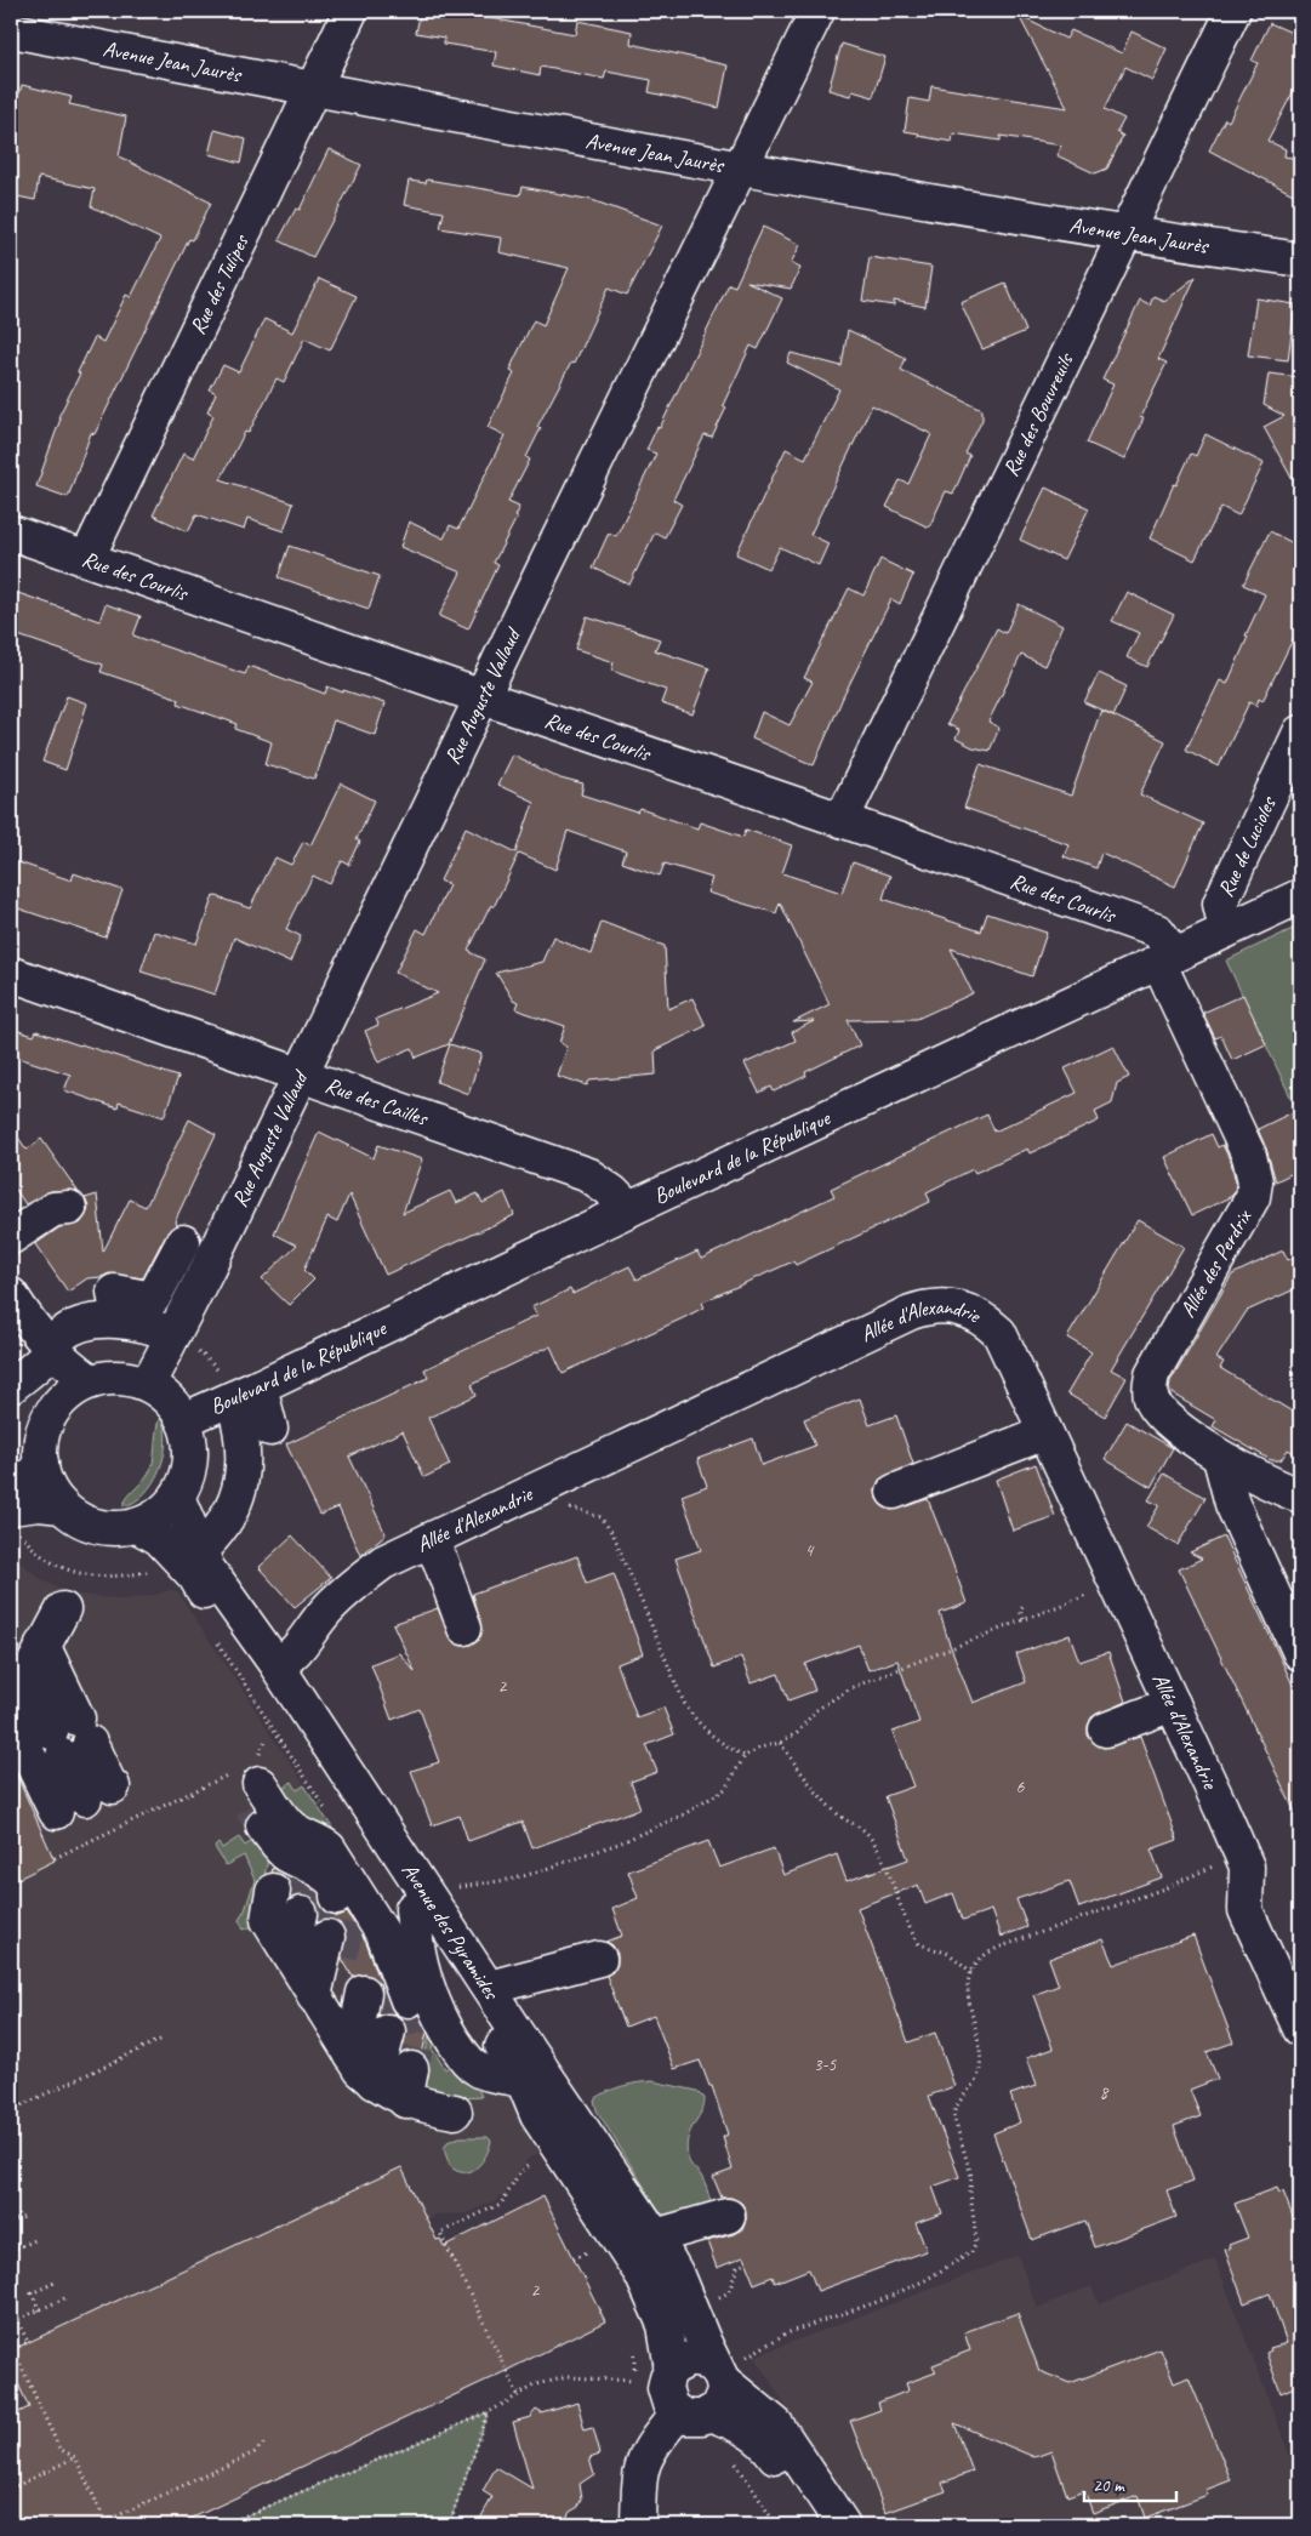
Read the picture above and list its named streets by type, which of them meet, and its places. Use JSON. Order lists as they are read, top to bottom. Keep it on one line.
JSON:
{"streets":{"street":["Avenue Jean Jaurès","Rue des Tulipes","Rue des Bouvreuils","Rue des Courlis","Rue Auguste Vallaud","Rue de Lucioles","Rue des Cailles","Boulevard de la République","Allée des Perdrix","Allée d'Alexandrie","Avenue des Pyramides"]},"crossings":[["Avenue Jean Jaurès","Rue des Tulipes"],["Avenue Jean Jaurès","Rue des Bouvreuils"],["Avenue Jean Jaurès","Rue Auguste Vallaud"],["Rue des Tulipes","Rue des Courlis"],["Rue des Bouvreuils","Rue des Courlis"],["Rue des Courlis","Rue Auguste Vallaud"],["Rue des Courlis","Boulevard de la République"],["Rue des Courlis","Allée des Perdrix"],["Rue Auguste Vallaud","Rue des Cailles"],["Rue Auguste Vallaud","Boulevard de la République"],["Rue Auguste Vallaud","Avenue des Pyramides"],["Rue de Lucioles","Boulevard de la République"],["Rue des Cailles","Boulevard de la République"],["Boulevard de la République","Allée des Perdrix"],["Boulevard de la République","Avenue des Pyramides"],["Allée d'Alexandrie","Avenue des Pyramides"]],"house_numbers":["4","2","6","3-5","8","2"],"scale_bar":"20 m"}
